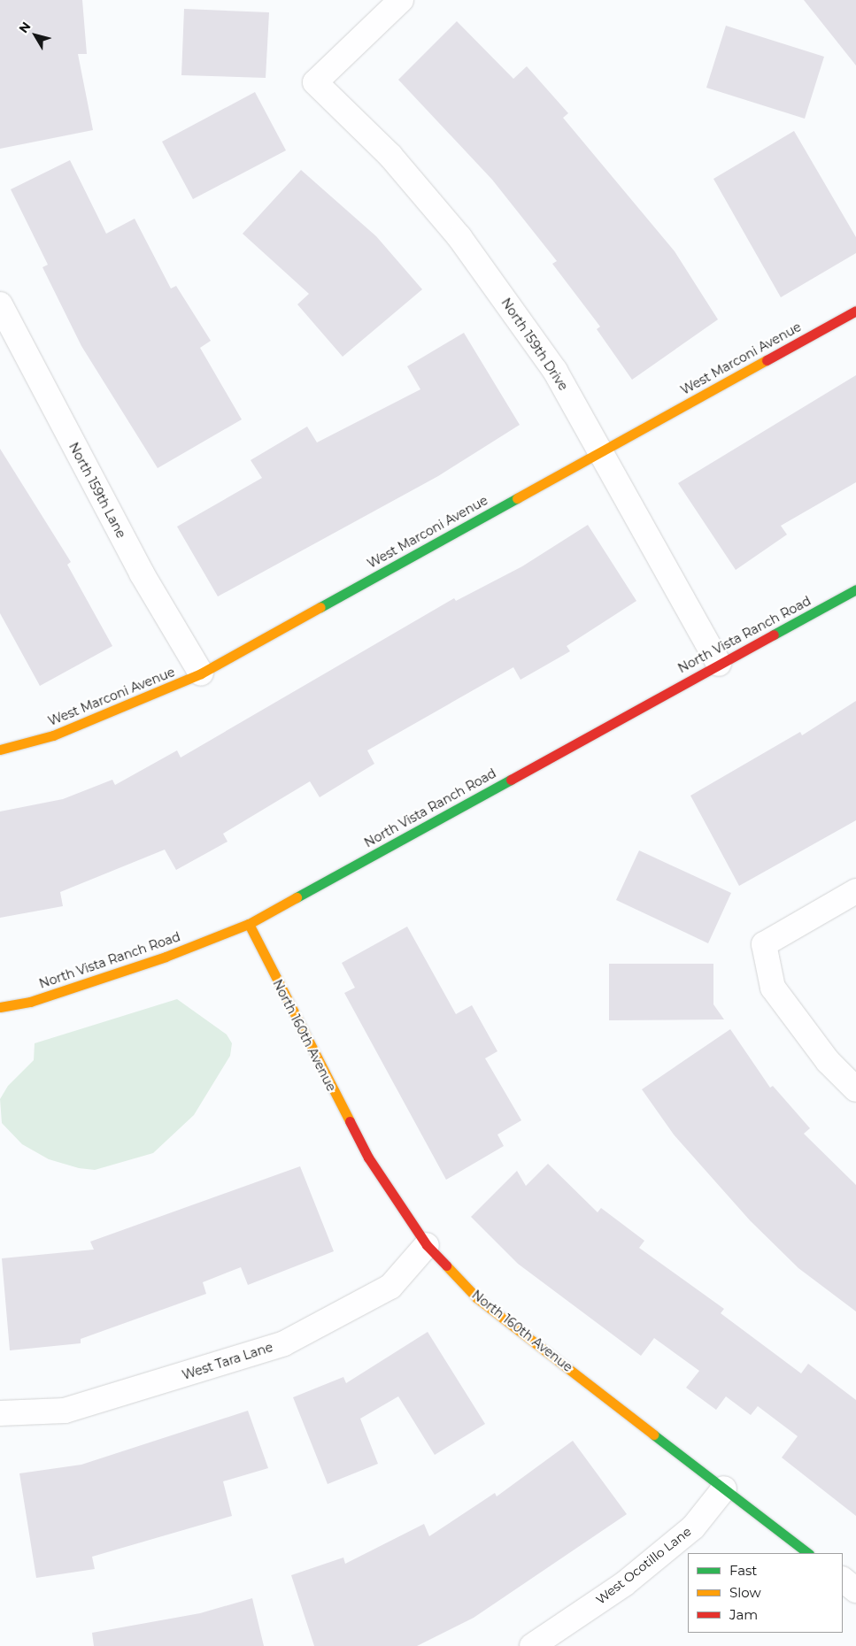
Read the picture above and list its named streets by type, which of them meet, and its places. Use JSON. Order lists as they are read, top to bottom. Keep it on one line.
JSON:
{"streets":{"street":["North 159th Drive","West Marconi Avenue","North 159th Lane","North Vista Ranch Road","North 160th Avenue","West Tara Lane","West Ocotillo Lane"]},"crossings":[["North 159th Drive","West Marconi Avenue"],["North 159th Drive","North Vista Ranch Road"],["West Marconi Avenue","North 159th Lane"],["North Vista Ranch Road","North 160th Avenue"],["North 160th Avenue","West Tara Lane"],["North 160th Avenue","West Ocotillo Lane"]],"legend":["Fast","Slow","Jam"],"north":"top left"}
